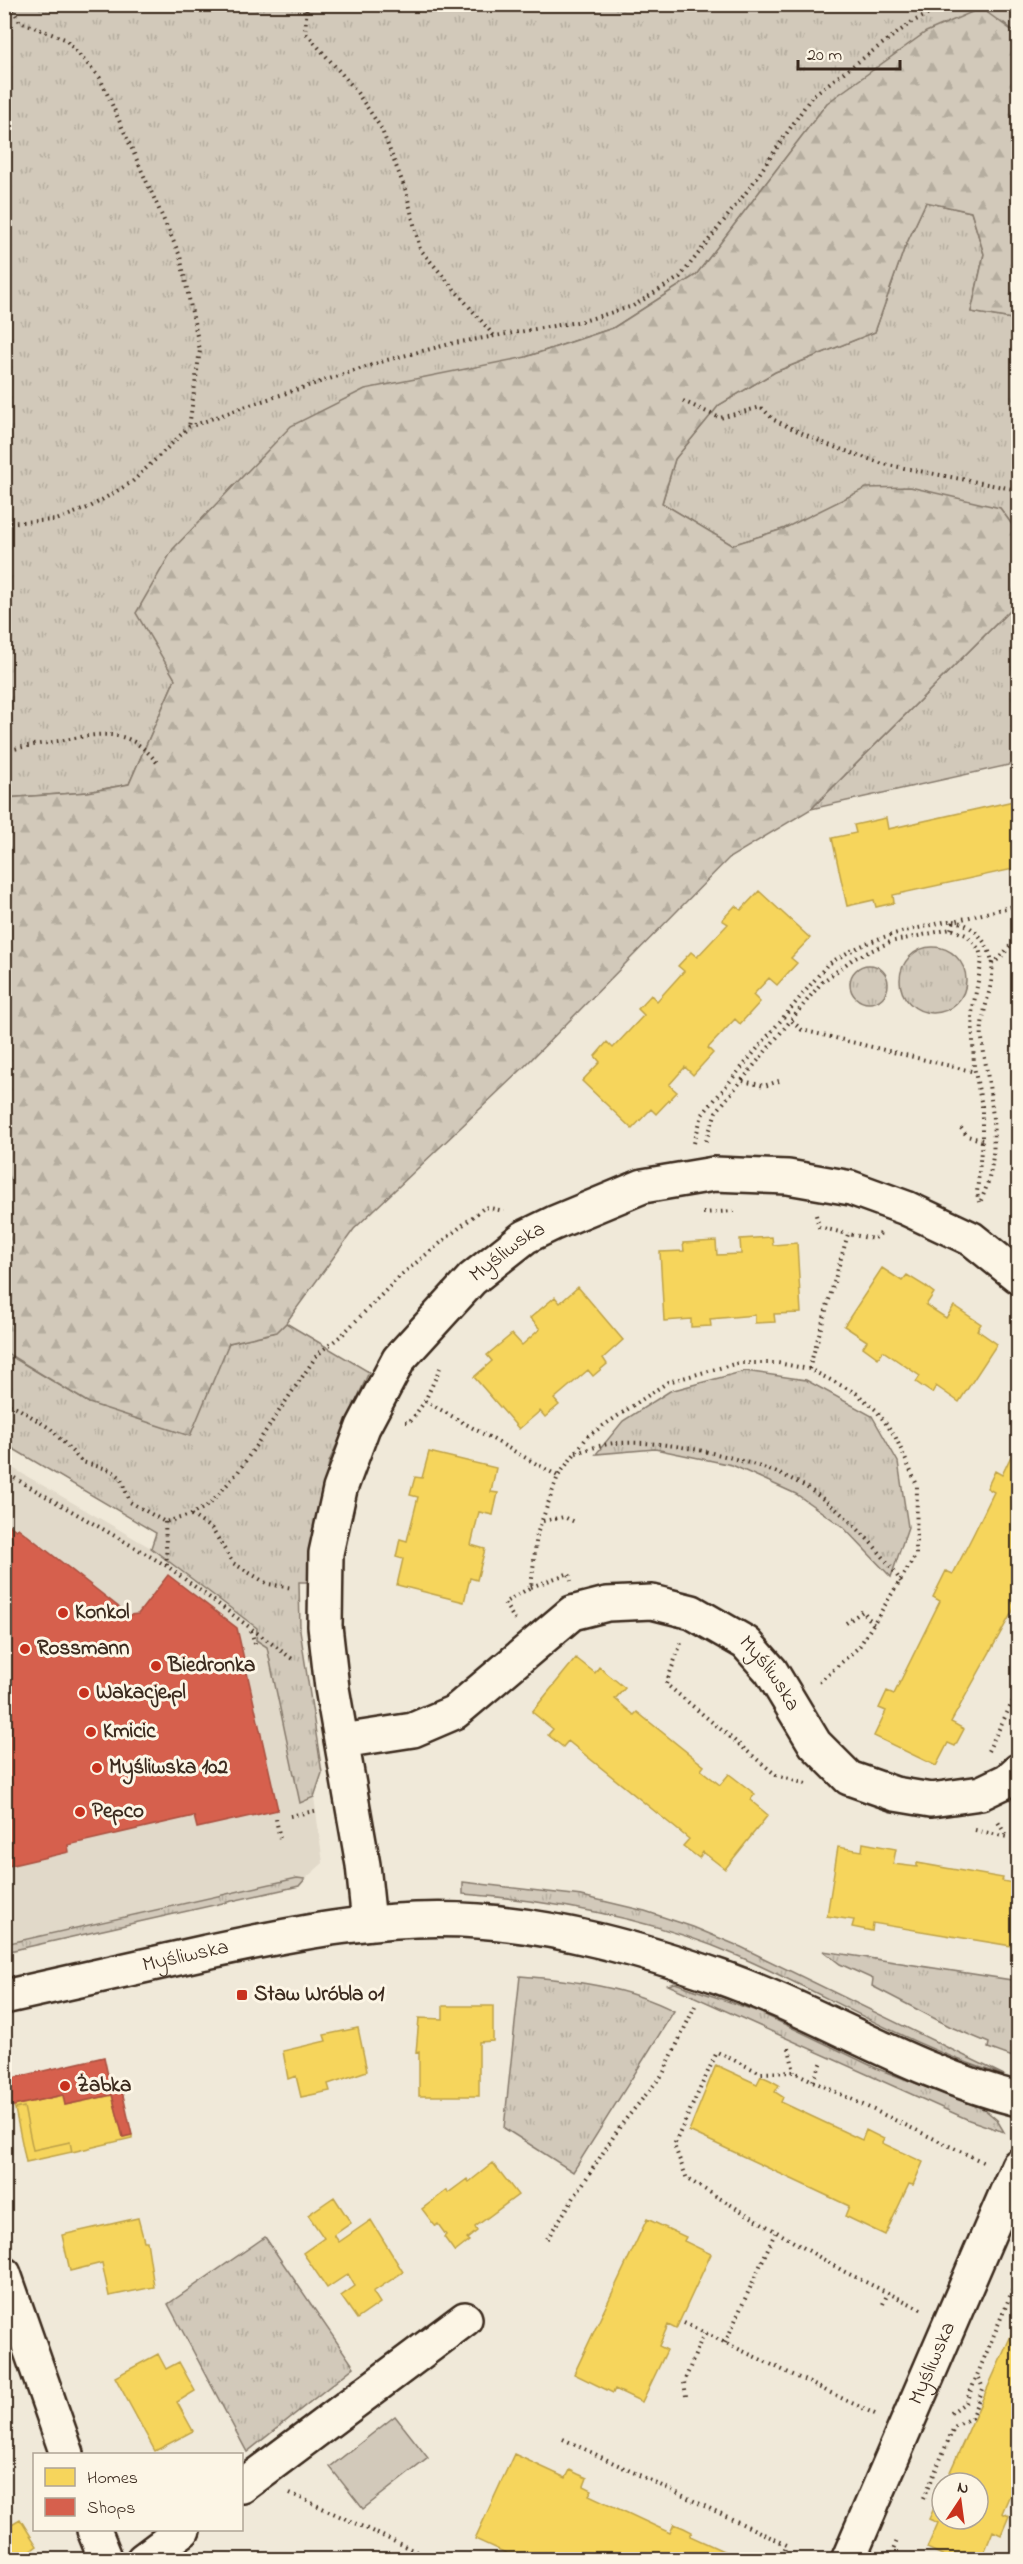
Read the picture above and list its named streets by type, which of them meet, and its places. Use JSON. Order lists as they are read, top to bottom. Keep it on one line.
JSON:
{"streets":{"street":["Myśliwska"]},"places":{"other":["Konkol","Rossmann","Biedronka","Wakacje.pl","Kmicic","Myśliwska 102","Pepco","Żabka"],"transit":["Staw Wróbla 01"]},"legend":["Homes","Shops"],"scale_bar":"20 m","north":"top"}
